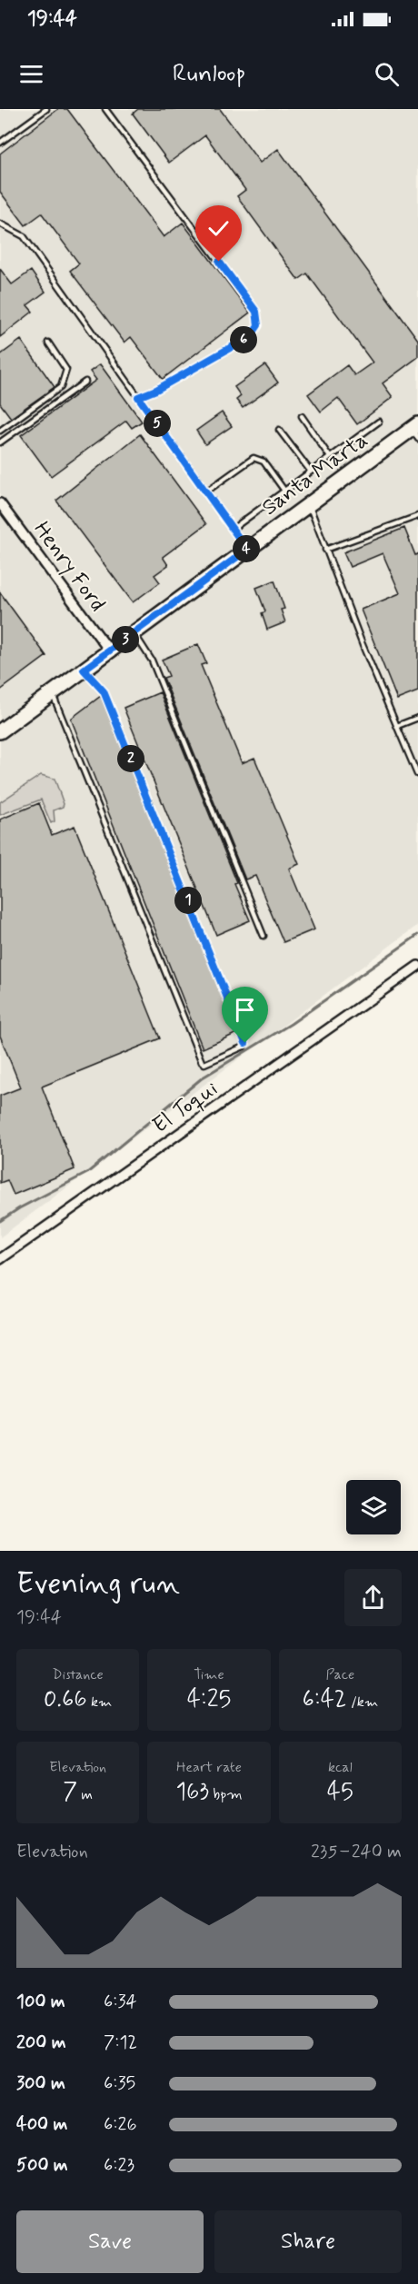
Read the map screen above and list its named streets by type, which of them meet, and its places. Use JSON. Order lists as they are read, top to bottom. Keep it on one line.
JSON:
{"streets":{"main road":["Santa Marta"],"street":["Henry Ford","El Toqui"]},"crossings":[["Santa Marta","Henry Ford"]],"page":{"status":"19:44","header":"Runloop","pins":["6","5","4","3","2","1"],"heading":["Evening run","19:44"],"stats":[["Distance","0.66 km"],["Time","4:25"],["Pace","6:42 /km"],["Elevation","7 m"],["Heart rate","163 bpm"],["kcal","45"]],"chart":["Elevation","235–240 m"],"list":[{"name":"100 m","note":"6:34"},{"name":"200 m","note":"7:12"},{"name":"300 m","note":"6:35"},{"name":"400 m","note":"6:26"},{"name":"500 m","note":"6:23"}],"buttons":["Save","Share"]}}
